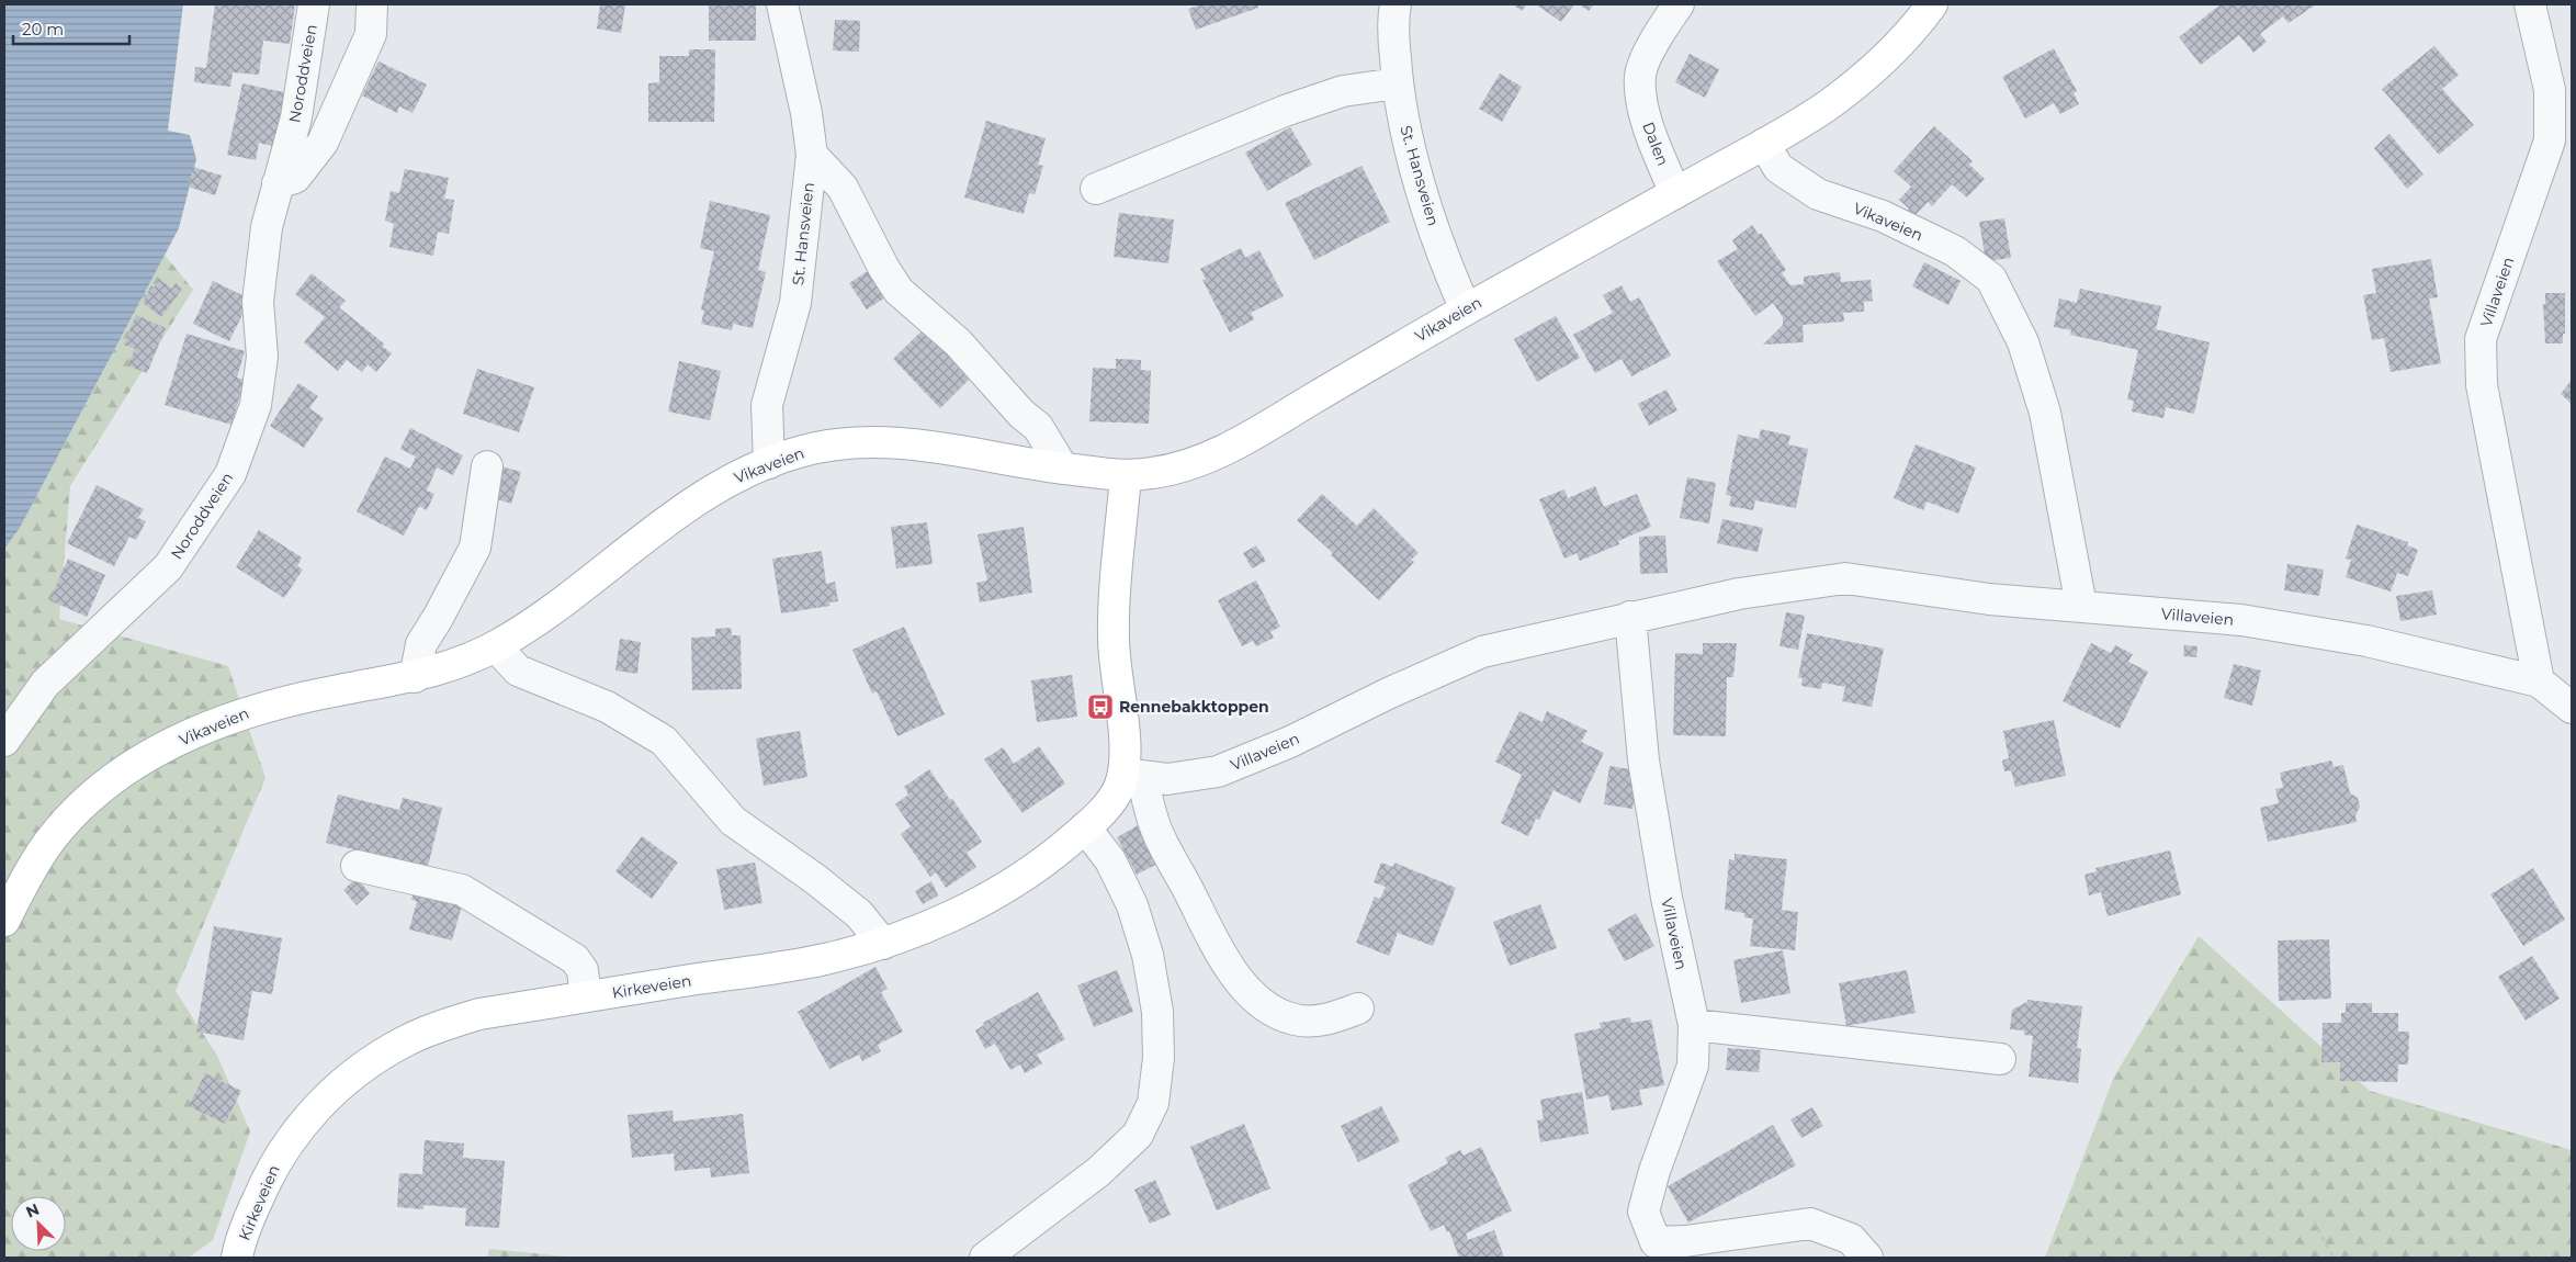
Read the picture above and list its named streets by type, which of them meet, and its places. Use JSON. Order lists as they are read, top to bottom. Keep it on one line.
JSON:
{"streets":{"main road":["Vikaveien","Kirkeveien"],"street":["Noroddveien","Dalen","St. Hansveien","Villaveien"]},"crossings":[["Dalen","Vikaveien"],["St. Hansveien","Vikaveien"],["Vikaveien","Villaveien"],["Villaveien","Kirkeveien"]],"places":{"bus stop":["Rennebakktoppen"]},"scale_bar":"20 m","north":"top left"}
